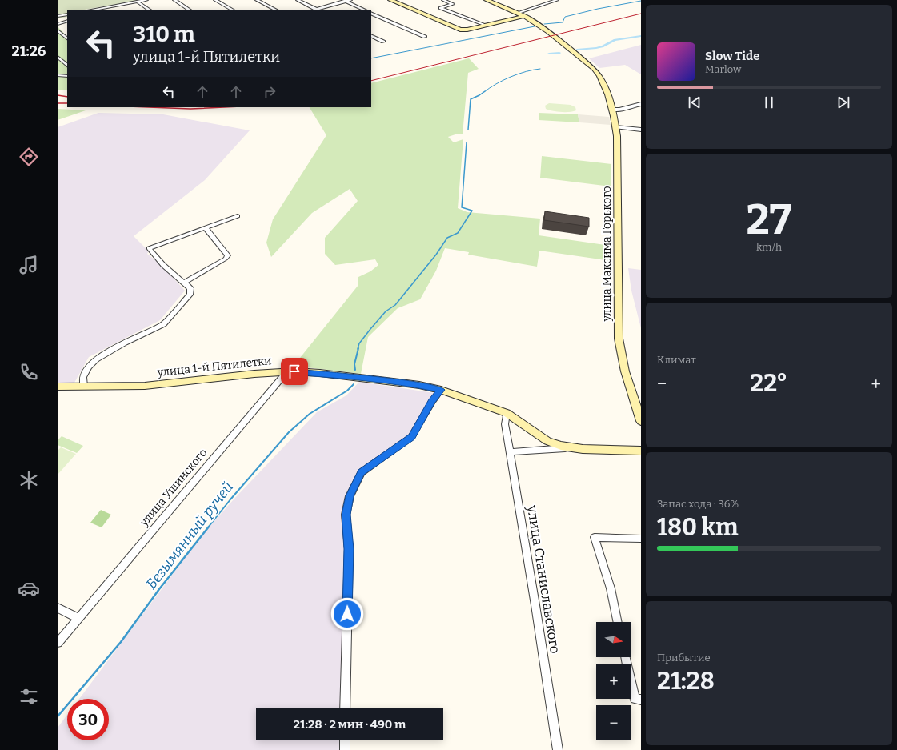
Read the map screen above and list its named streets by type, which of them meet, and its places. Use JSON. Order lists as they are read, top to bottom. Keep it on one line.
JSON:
{"streets":{"main road":["улица Максима Горького","улица 1-й Пятилетки"],"street":["улица Ушинского","улица Станиславского"]},"crossings":[["улица 1-й Пятилетки","улица Ушинского"],["улица 1-й Пятилетки","улица Станиславского"]],"water":["Безымянный ручей"],"north":"right","page":{"tabs":"21:26","turn":["310 m","улица 1-й Пятилетки"],"song":["Slow Tide","Marlow"],"tile":[["27","km/h"],"Климат",["Запас хода · 36%","180 km"],["Прибытие","21:28"]],"heat":["−","22°","+"],"map_buttons":["+","−"],"limit":"30","trip":"21:28 · 2 мин · 490 m"}}
